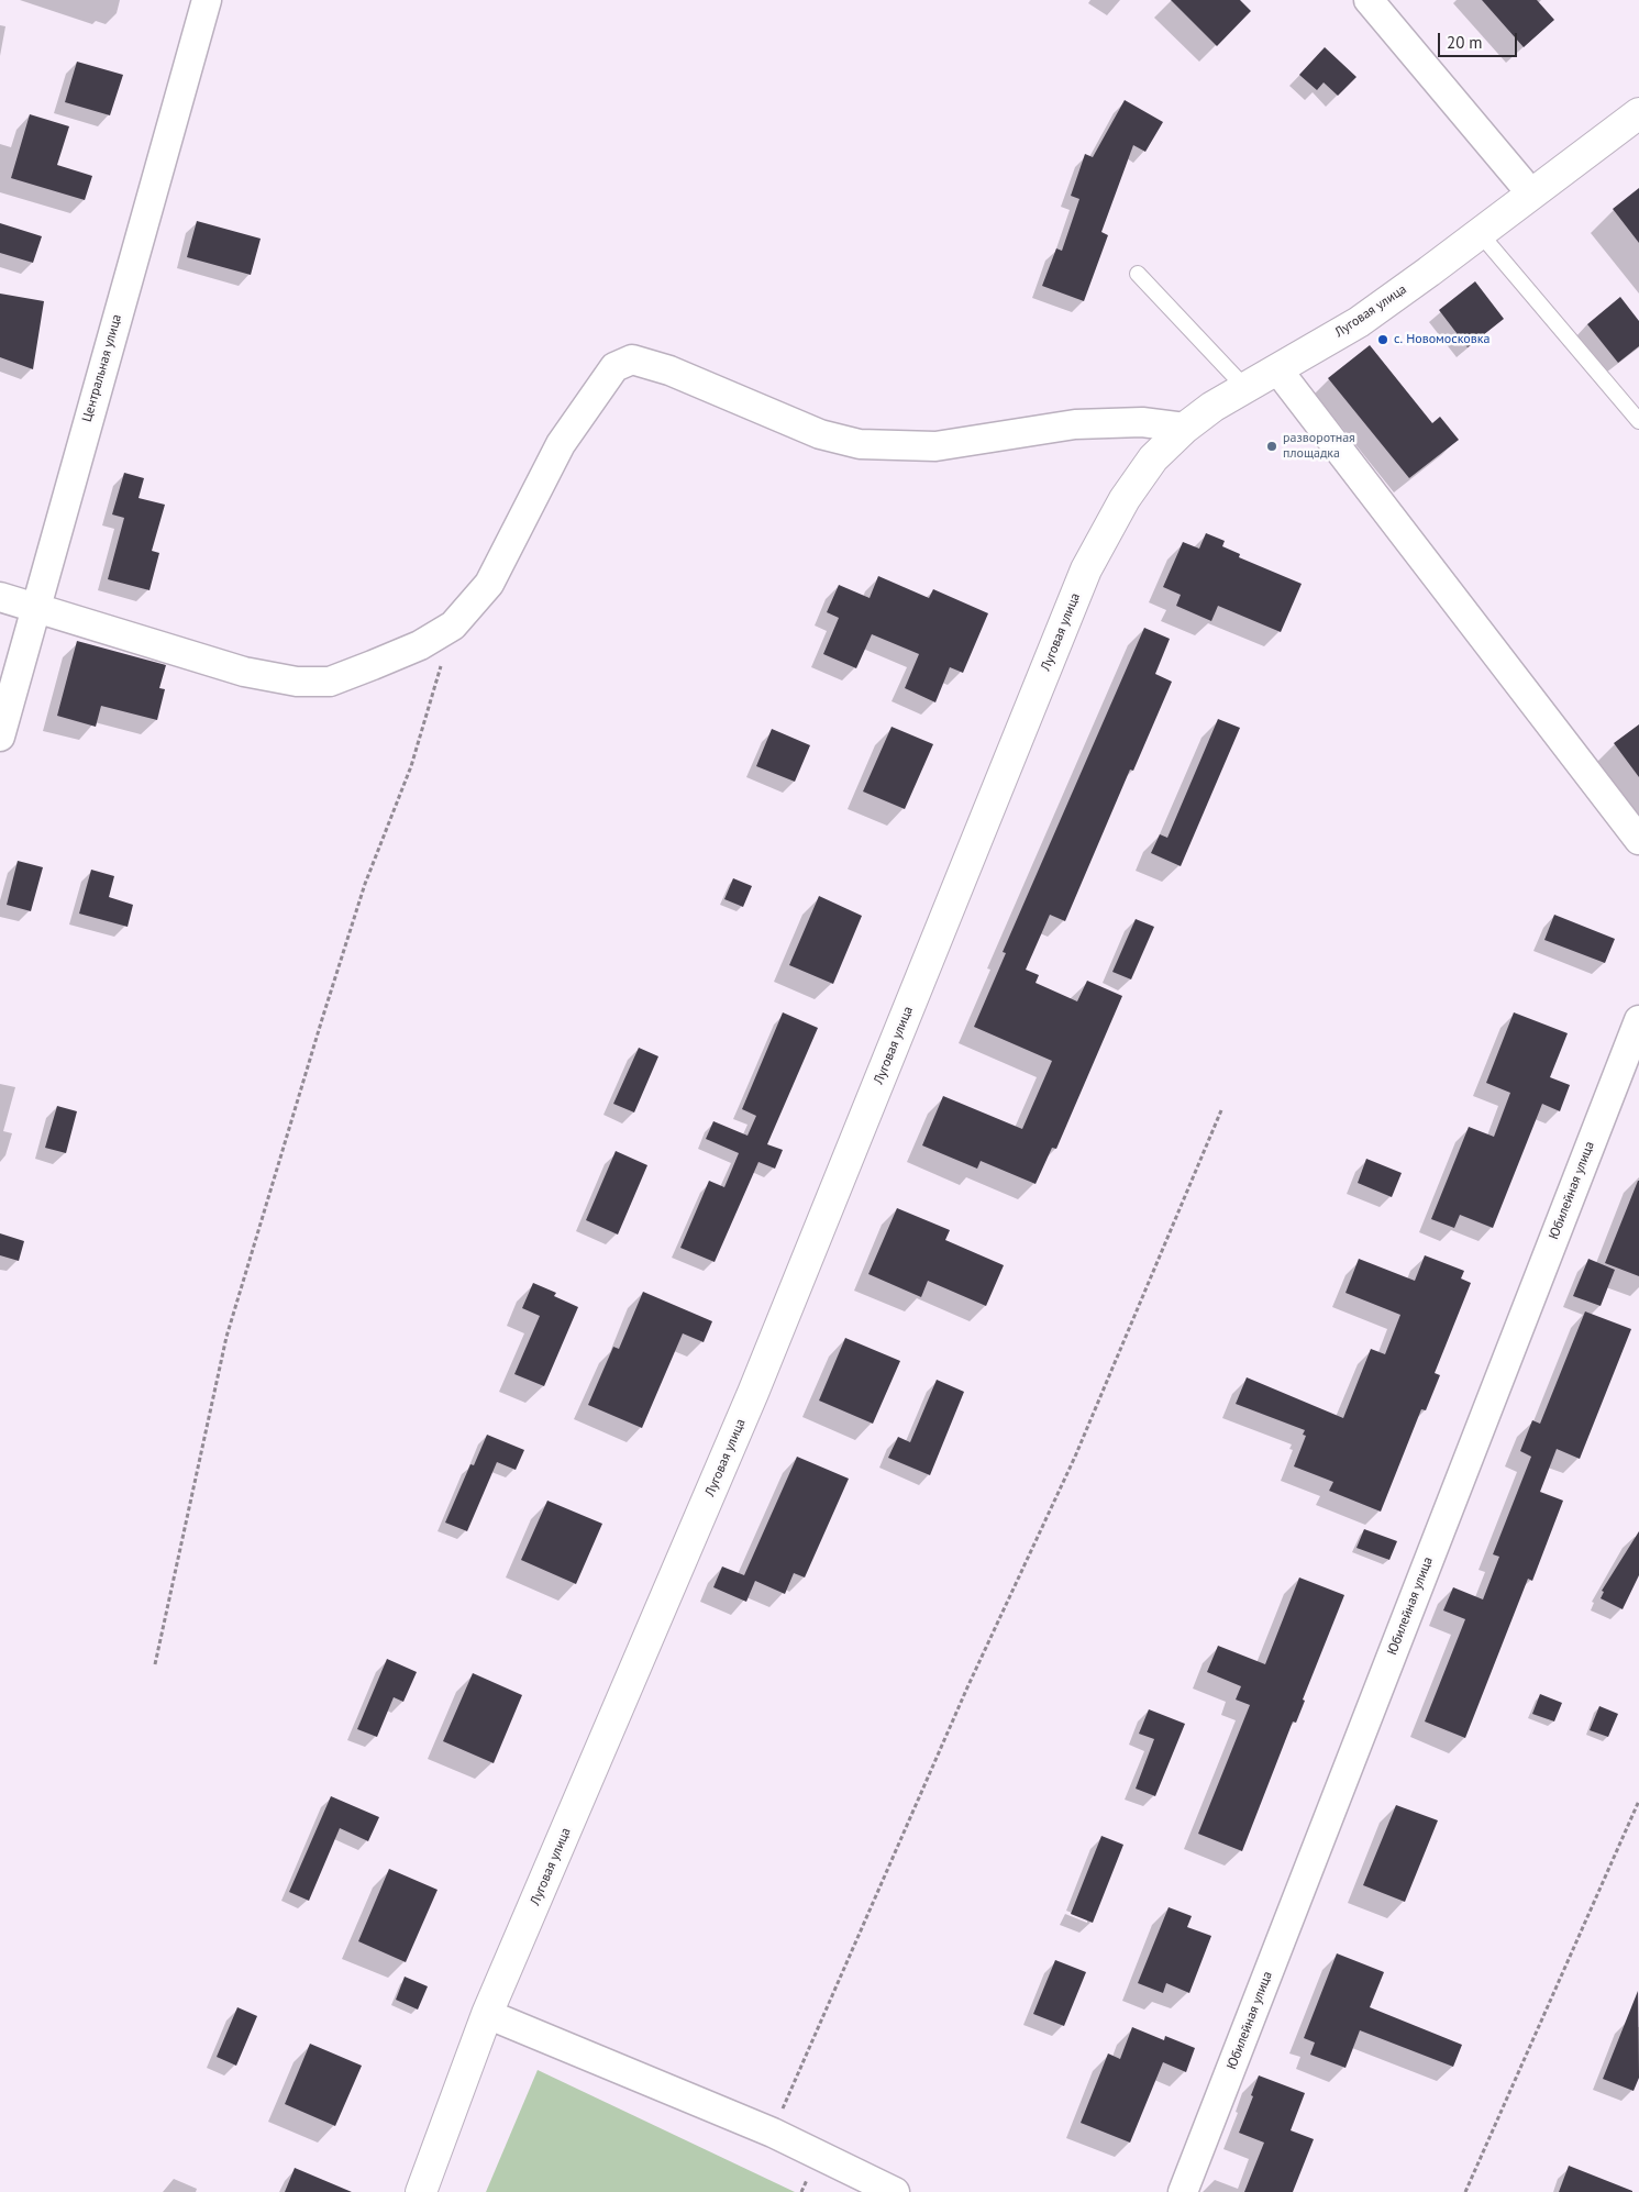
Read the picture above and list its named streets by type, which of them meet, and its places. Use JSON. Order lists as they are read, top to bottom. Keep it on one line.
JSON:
{"streets":{"street":["Луговая улица","Центральная улица","Юбилейная улица"]},"places":["с. Новомосковка","разворотная площадка"],"scale_bar":"20 m"}
